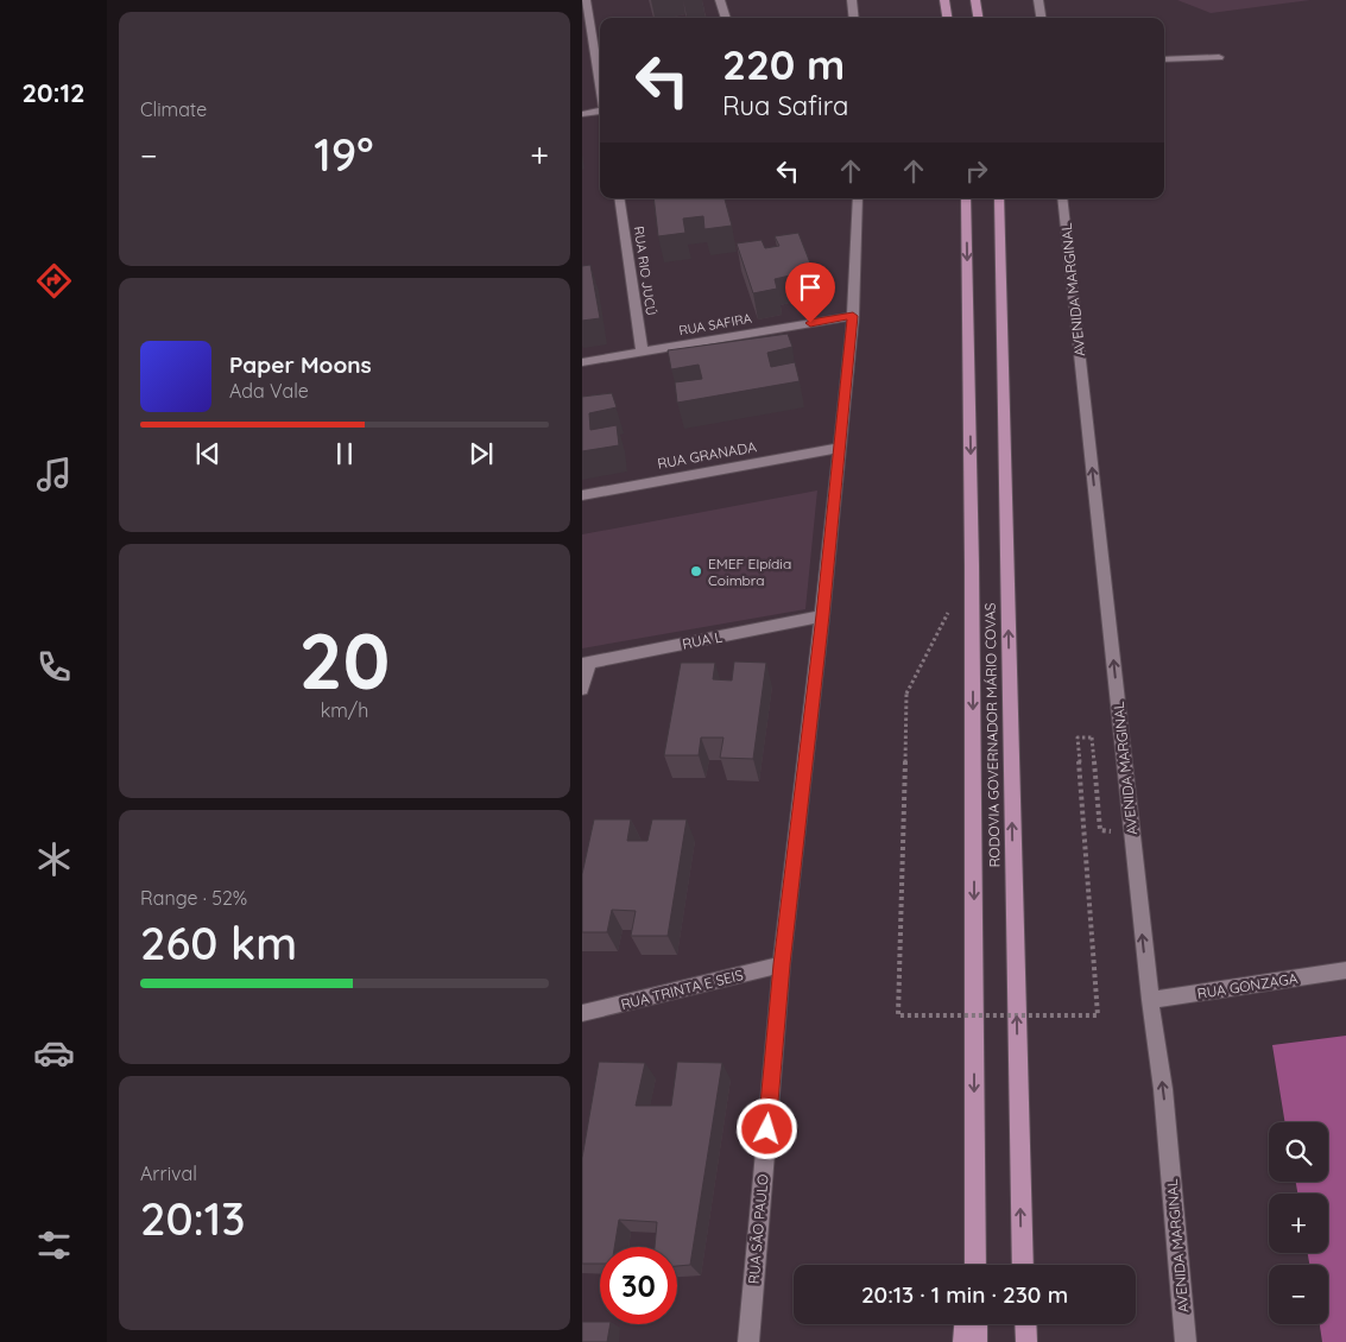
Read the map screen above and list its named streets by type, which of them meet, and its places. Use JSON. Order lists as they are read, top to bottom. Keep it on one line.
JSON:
{"streets":{"main road":["RODOVIA GOVERNADOR MÁRIO COVAS"],"street":["RUA RIO JUCÚ","AVENIDA MARGINAL","RUA SAFIRA","RUA GRANADA","RUA L","RUA GONZAGA","RUA TRINTA E SEIS","RUA SÃO PAULO"]},"crossings":[["RUA RIO JUCÚ","RUA SAFIRA"],["AVENIDA MARGINAL","RUA GONZAGA"],["RUA SAFIRA","RUA SÃO PAULO"],["RUA GRANADA","RUA SÃO PAULO"],["RUA L","RUA SÃO PAULO"],["RUA TRINTA E SEIS","RUA SÃO PAULO"]],"one_way":["AVENIDA MARGINAL"],"places":["EMEF Elpídia Coimbra"],"page":{"tabs":"20:12","tile":["Climate",["20","km/h"],["Range · 52%","260 km"],["Arrival","20:13"]],"turn":["220 m","Rua Safira"],"heat":["−","19°","+"],"song":["Paper Moons","Ada Vale"],"map_buttons":["+","−"],"limit":"30","trip":"20:13 · 1 min · 230 m"}}
